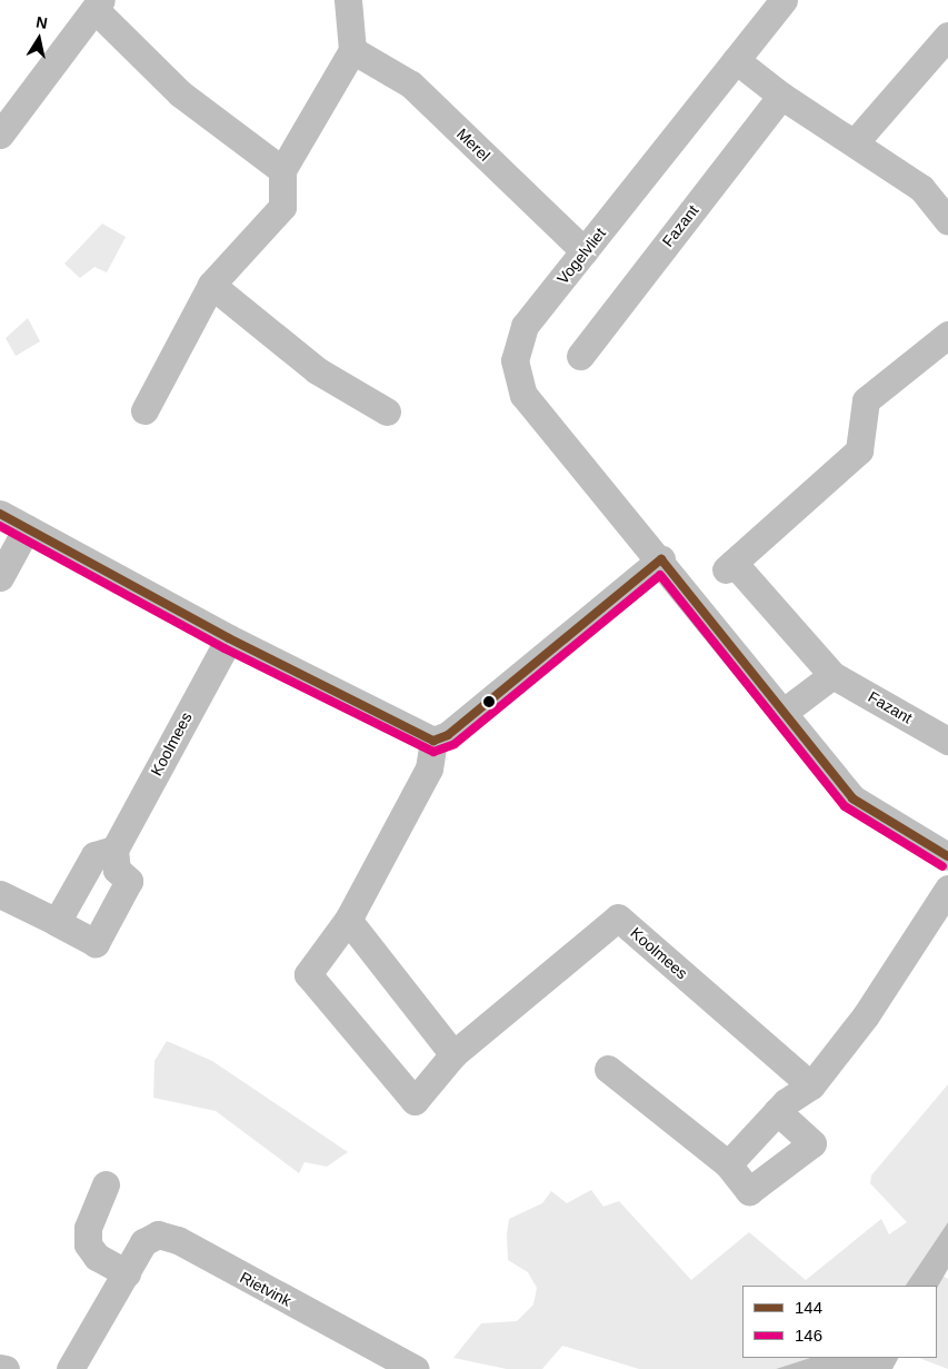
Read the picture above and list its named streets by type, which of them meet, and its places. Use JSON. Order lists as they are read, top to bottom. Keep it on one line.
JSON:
{"streets":{"street":["Merel","Fazant","Vogelvliet","Koolmees","Rietvink"]},"crossings":[["Merel","Vogelvliet"]],"lines":["transit line 144","transit line 146"],"legend":["144","146"],"north":"top"}
